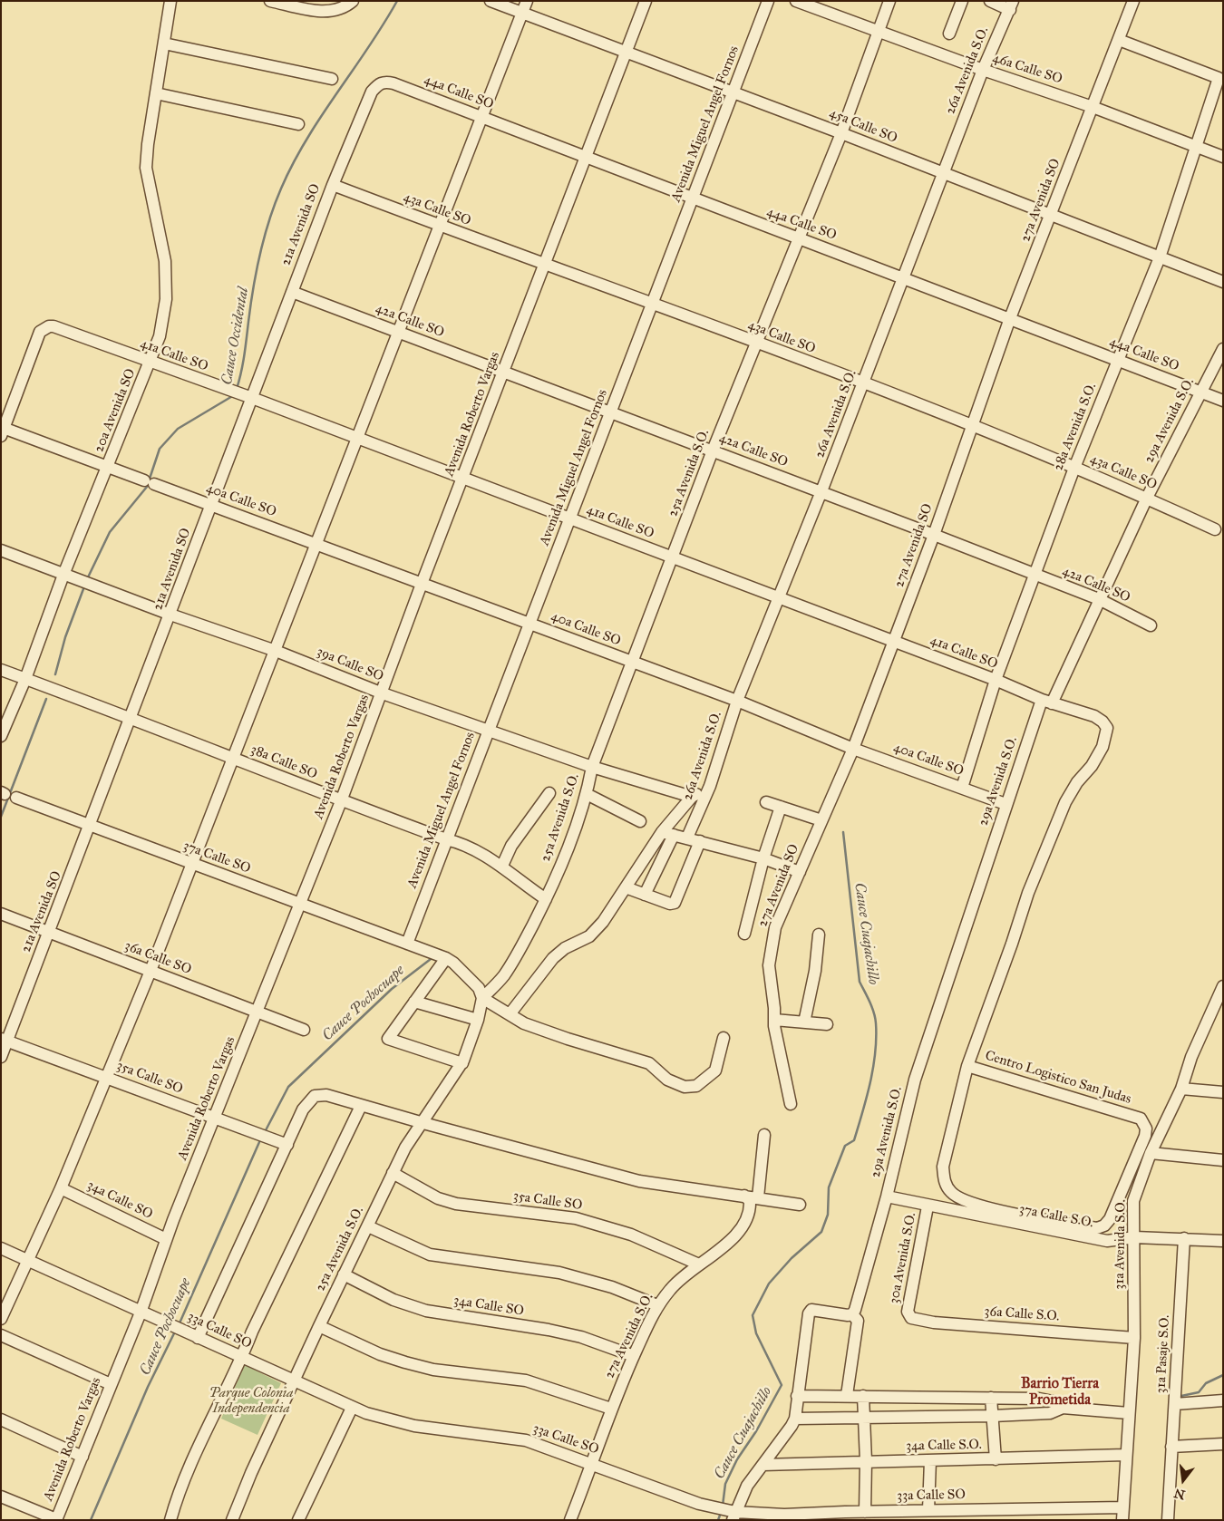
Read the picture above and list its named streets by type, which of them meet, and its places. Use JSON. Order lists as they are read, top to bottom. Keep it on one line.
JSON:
{"streets":{"street":["46a Calle SO","26a Avenida S.O.","44a Calle SO","Avenida Miguel Angel Fornos","45a Calle SO","27a Avenida SO","43a Calle SO","21a Avenida SO","42a Calle SO","41a Calle SO","20a Avenida SO","Avenida Roberto Vargas","29a Avenida S.O.","28a Avenida S.O.","25a Avenida S.O.","40a Calle SO","39a Calle SO","38a Calle SO","37a Calle SO","36a Calle SO","35a Calle SO","Centro Logistico San Judas","34a Calle SO","37a Calle S.O.","31a Avenida S.O.","30a Avenida S.O.","36a Calle S.O.","33a Calle SO","27a Avenida S.O.","31a Pasaje S.O.","34a Calle S.O."]},"crossings":[["46a Calle SO","26a Avenida S.O."],["46a Calle SO","27a Avenida SO"],["46a Calle SO","28a Avenida S.O."],["46a Calle SO","25a Avenida S.O."],["26a Avenida S.O.","44a Calle SO"],["26a Avenida S.O.","45a Calle SO"],["26a Avenida S.O.","43a Calle SO"],["26a Avenida S.O.","42a Calle SO"],["26a Avenida S.O.","41a Calle SO"],["26a Avenida S.O.","40a Calle SO"],["44a Calle SO","Avenida Miguel Angel Fornos"],["44a Calle SO","27a Avenida SO"],["44a Calle SO","21a Avenida SO"],["44a Calle SO","Avenida Roberto Vargas"],["44a Calle SO","29a Avenida S.O."],["44a Calle SO","28a Avenida S.O."],["44a Calle SO","25a Avenida S.O."],["Avenida Miguel Angel Fornos","45a Calle SO"],["Avenida Miguel Angel Fornos","43a Calle SO"],["Avenida Miguel Angel Fornos","42a Calle SO"],["Avenida Miguel Angel Fornos","41a Calle SO"],["Avenida Miguel Angel Fornos","40a Calle SO"],["Avenida Miguel Angel Fornos","39a Calle SO"],["Avenida Miguel Angel Fornos","38a Calle SO"],["Avenida Miguel Angel Fornos","37a Calle SO"],["45a Calle SO","27a Avenida SO"],["45a Calle SO","Avenida Roberto Vargas"],["45a Calle SO","28a Avenida S.O."],["45a Calle SO","25a Avenida S.O."],["27a Avenida SO","43a Calle SO"],["27a Avenida SO","42a Calle SO"],["27a Avenida SO","41a Calle SO"],["27a Avenida SO","28a Avenida S.O."],["27a Avenida SO","40a Calle SO"],["43a Calle SO","21a Avenida SO"],["43a Calle SO","Avenida Roberto Vargas"],["43a Calle SO","29a Avenida S.O."],["43a Calle SO","28a Avenida S.O."],["43a Calle SO","25a Avenida S.O."],["21a Avenida SO","42a Calle SO"],["21a Avenida SO","41a Calle SO"],["21a Avenida SO","40a Calle SO"],["21a Avenida SO","39a Calle SO"],["21a Avenida SO","38a Calle SO"],["21a Avenida SO","37a Calle SO"],["21a Avenida SO","36a Calle SO"],["21a Avenida SO","35a Calle SO"],["42a Calle SO","Avenida Roberto Vargas"],["42a Calle SO","29a Avenida S.O."],["42a Calle SO","28a Avenida S.O."],["42a Calle SO","25a Avenida S.O."],["41a Calle SO","20a Avenida SO"],["41a Calle SO","Avenida Roberto Vargas"],["41a Calle SO","29a Avenida S.O."],["41a Calle SO","28a Avenida S.O."],["41a Calle SO","25a Avenida S.O."],["41a Calle SO","40a Calle SO"],["41a Calle SO","Centro Logistico San Judas"],["20a Avenida SO","40a Calle SO"],["20a Avenida SO","39a Calle SO"],["20a Avenida SO","38a Calle SO"],["Avenida Roberto Vargas","40a Calle SO"],["Avenida Roberto Vargas","39a Calle SO"],["Avenida Roberto Vargas","38a Calle SO"],["Avenida Roberto Vargas","37a Calle SO"],["Avenida Roberto Vargas","36a Calle SO"],["Avenida Roberto Vargas","35a Calle SO"],["Avenida Roberto Vargas","34a Calle SO"],["Avenida Roberto Vargas","33a Calle SO"],["29a Avenida S.O.","40a Calle SO"],["29a Avenida S.O.","37a Calle S.O."],["28a Avenida S.O.","40a Calle SO"],["25a Avenida S.O.","40a Calle SO"],["25a Avenida S.O.","39a Calle SO"],["25a Avenida S.O.","38a Calle SO"],["25a Avenida S.O.","35a Calle SO"],["25a Avenida S.O.","34a Calle SO"],["25a Avenida S.O.","33a Calle SO"],["35a Calle SO","27a Avenida S.O."],["34a Calle SO","27a Avenida S.O."],["37a Calle S.O.","31a Avenida S.O."],["37a Calle S.O.","30a Avenida S.O."],["37a Calle S.O.","31a Pasaje S.O."],["31a Avenida S.O.","36a Calle S.O."],["31a Avenida S.O.","33a Calle SO"],["31a Avenida S.O.","34a Calle S.O."],["30a Avenida S.O.","36a Calle S.O."],["33a Calle SO","27a Avenida S.O."]],"districts":["Barrio Tierra Prometida"],"water":["Cauce Occidental","Cauce Cuajachillo","Cauce Pochocuape"],"parks":["Parque Colonia Independencia"],"north":"bottom"}
